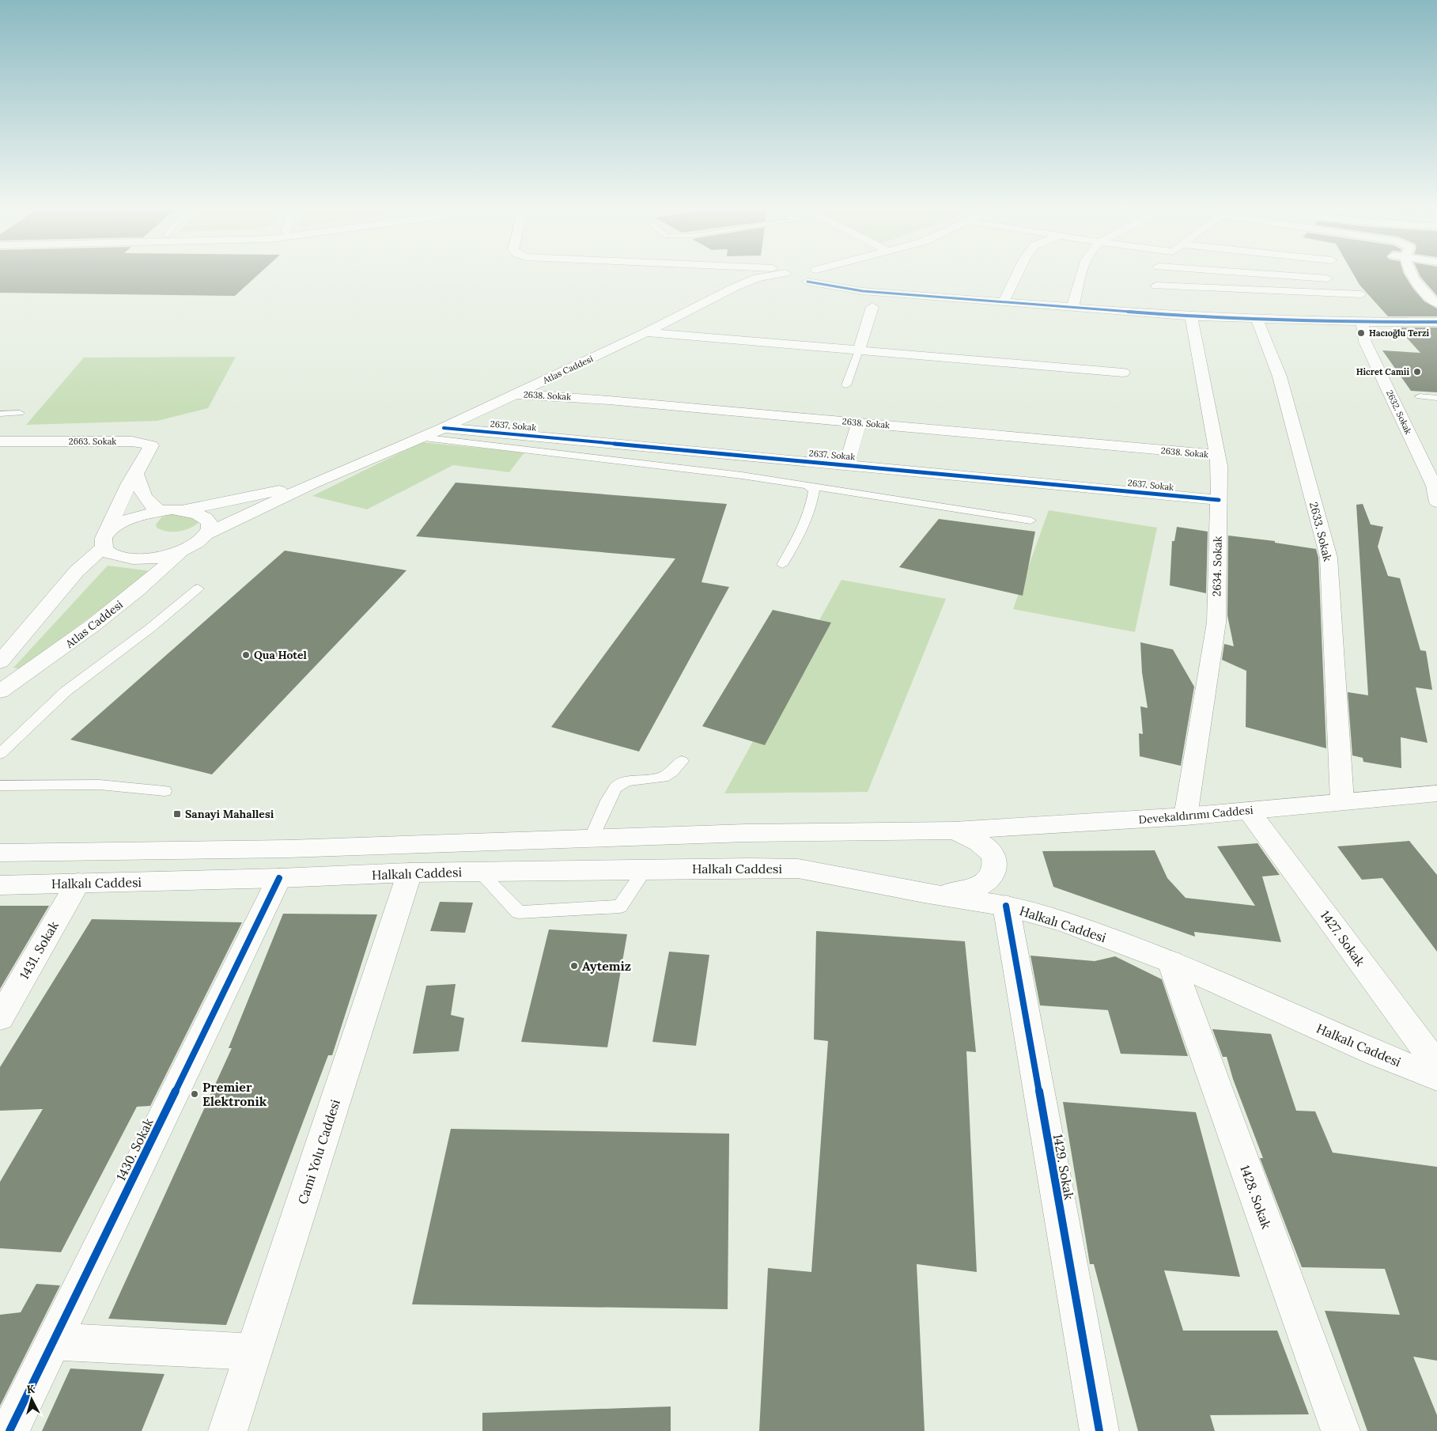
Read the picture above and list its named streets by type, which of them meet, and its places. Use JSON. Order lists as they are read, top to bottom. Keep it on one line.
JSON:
{"streets":{"street":["Atlas Caddesi","2638. Sokak","2632. Sokak","2637. Sokak","2663. Sokak","2633. Sokak","2634. Sokak","Devekaldırımı Caddesi","Halkalı Caddesi","1427. Sokak","1431. Sokak","1430. Sokak","Cami Yolu Caddesi","1429. Sokak","1428. Sokak"]},"crossings":[["Atlas Caddesi","2638. Sokak"],["Atlas Caddesi","2637. Sokak"],["2638. Sokak","2634. Sokak"],["2637. Sokak","2634. Sokak"],["2633. Sokak","Devekaldırımı Caddesi"],["2634. Sokak","Devekaldırımı Caddesi"],["Devekaldırımı Caddesi","1427. Sokak"],["Halkalı Caddesi","1431. Sokak"],["Halkalı Caddesi","1430. Sokak"],["Halkalı Caddesi","Cami Yolu Caddesi"],["Halkalı Caddesi","1429. Sokak"],["Halkalı Caddesi","1428. Sokak"]],"places":{"other":["Hacıoğlu Terzi","Hicret Camii","Qua Hotel","Aytemiz","Premier Elektronik"],"transit":["Sanayi Mahallesi"]},"north":"top"}
